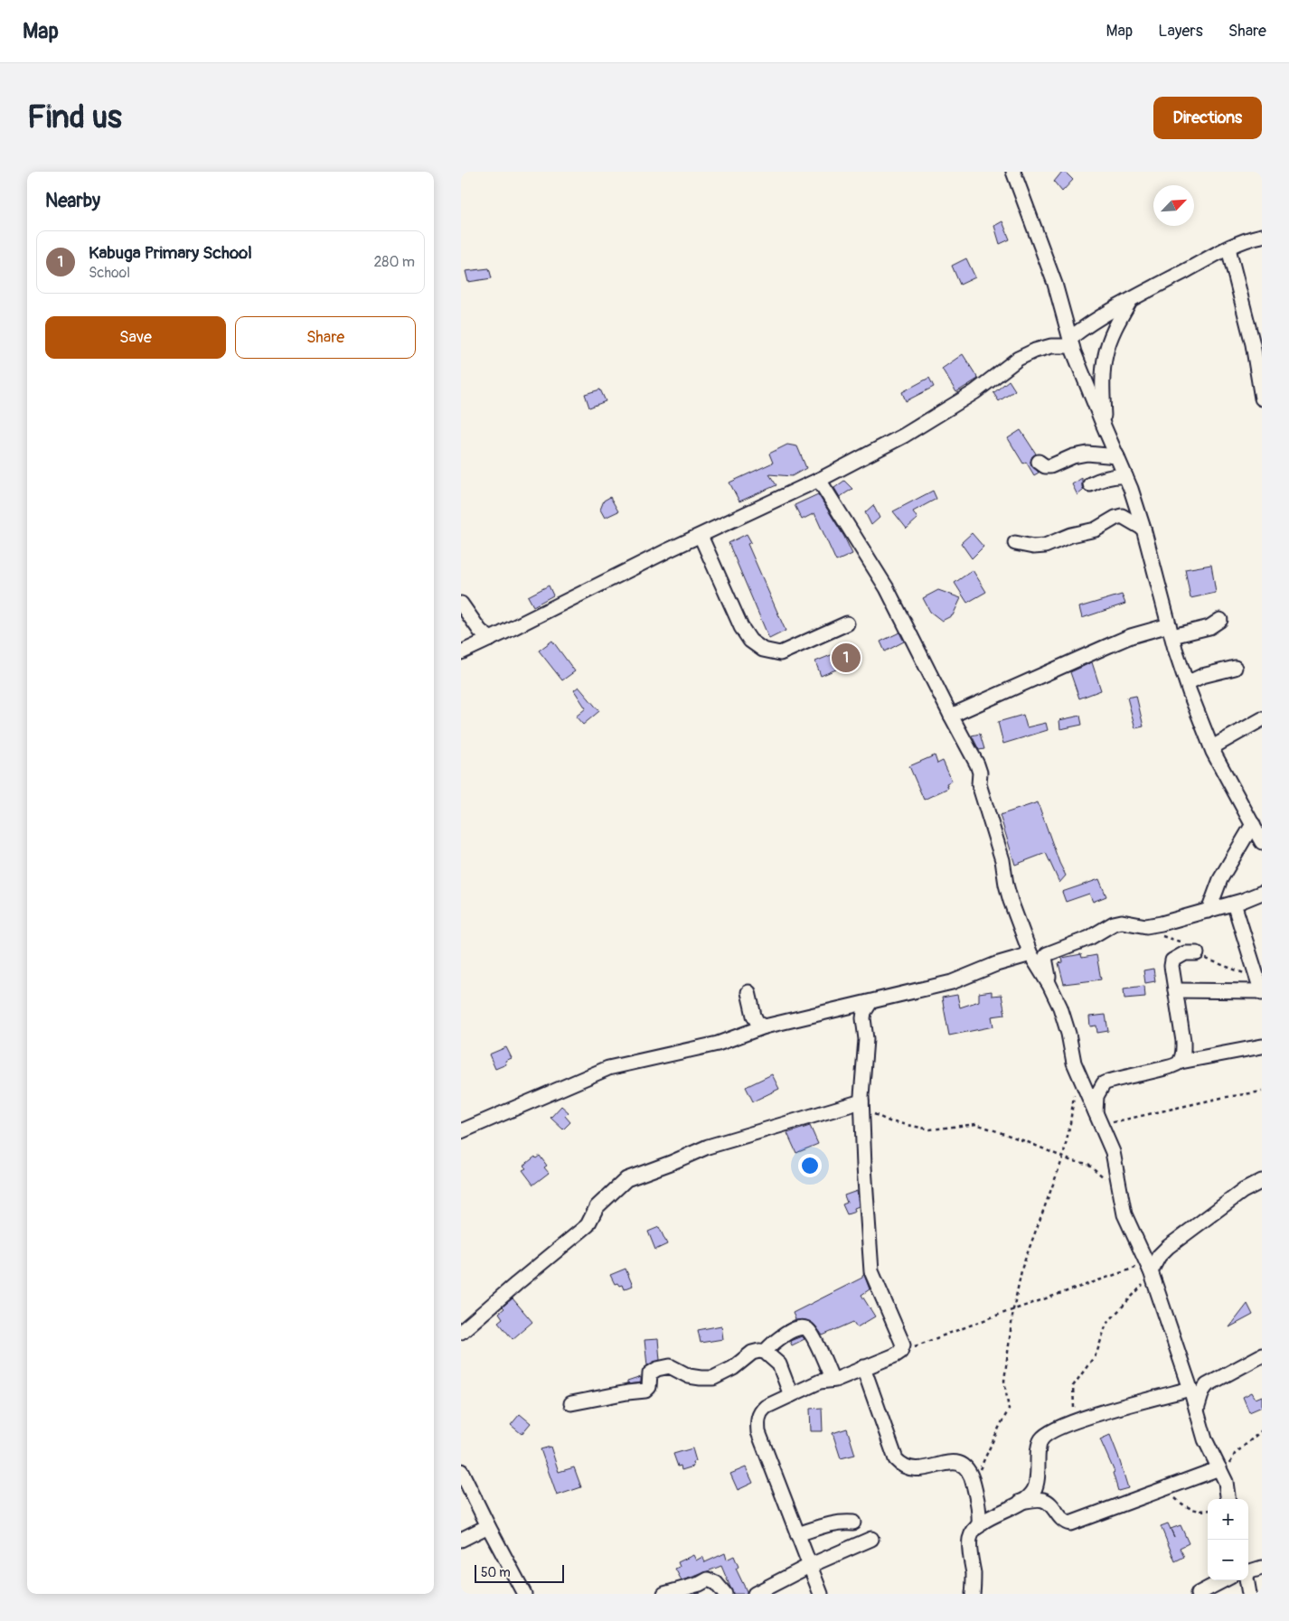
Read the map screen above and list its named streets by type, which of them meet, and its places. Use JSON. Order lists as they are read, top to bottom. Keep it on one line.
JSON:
{"scale_bar":"50 m","north":"top right","page":{"header":"Map","nav":["Map","Layers","Share"],"buttons":["Directions",["Save","Share"]],"title":"Find us","heading":"Nearby","list":[{"mark":"1","name":"Kabuga Primary School","note":"School","value":"280 m"}],"pins":"1","map_buttons":["+","−"],"scale":"50 m"}}
